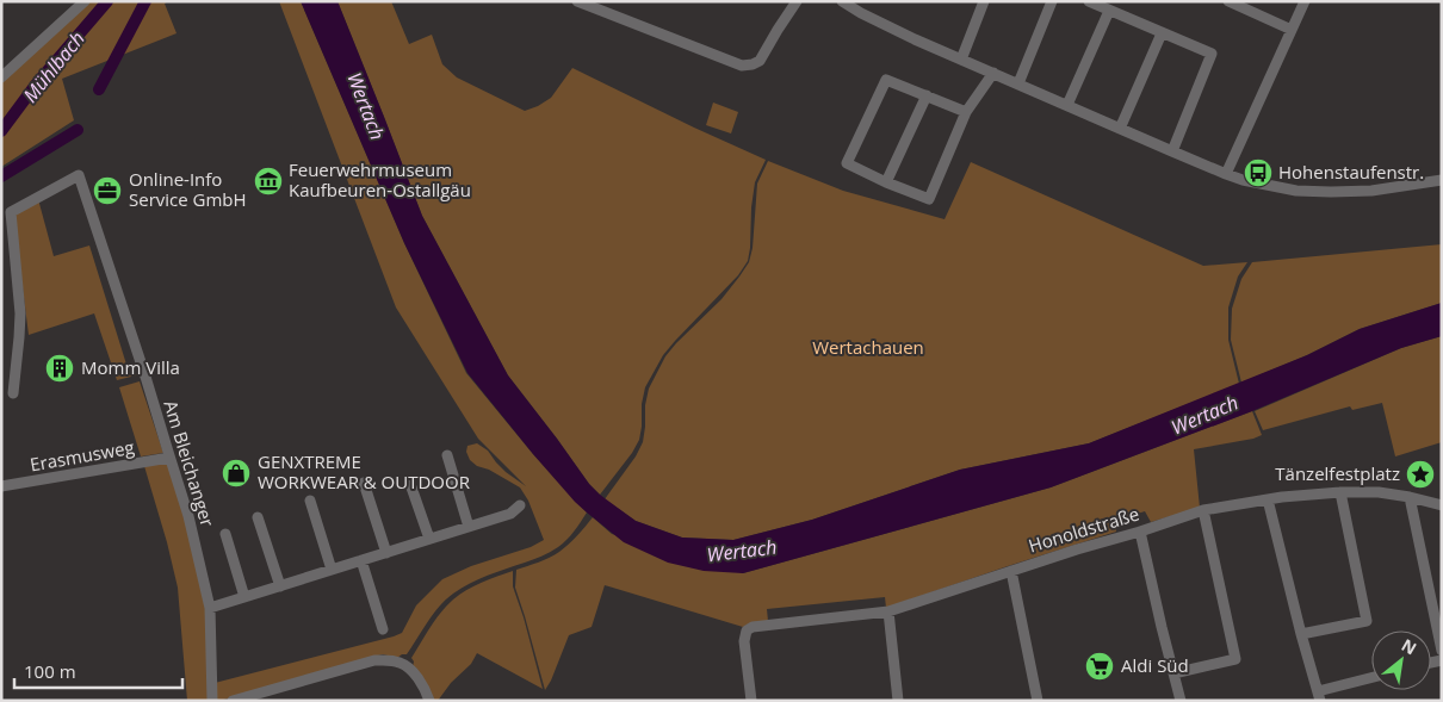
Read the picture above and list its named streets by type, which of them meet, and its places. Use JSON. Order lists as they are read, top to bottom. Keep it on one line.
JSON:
{"streets":{"street":["Erasmusweg","Am Bleichanger","Honoldstraße"]},"crossings":[["Erasmusweg","Am Bleichanger"]],"water":["Mühlbach","Wertach"],"parks":["Wertachauen"],"places":{"bus stop":["Hohenstaufenstr."],"museum":["Feuerwehrmuseum Kaufbeuren-Ostallgäu"],"office":["Online-Info Service GmbH"],"building":["Momm Villa"],"shop":["GENXTREME WORKWEAR & OUTDOOR"],"place":["Tänzelfestplatz"],"supermarket":["Aldi Süd"]},"scale_bar":"100 m","north":"top right"}
